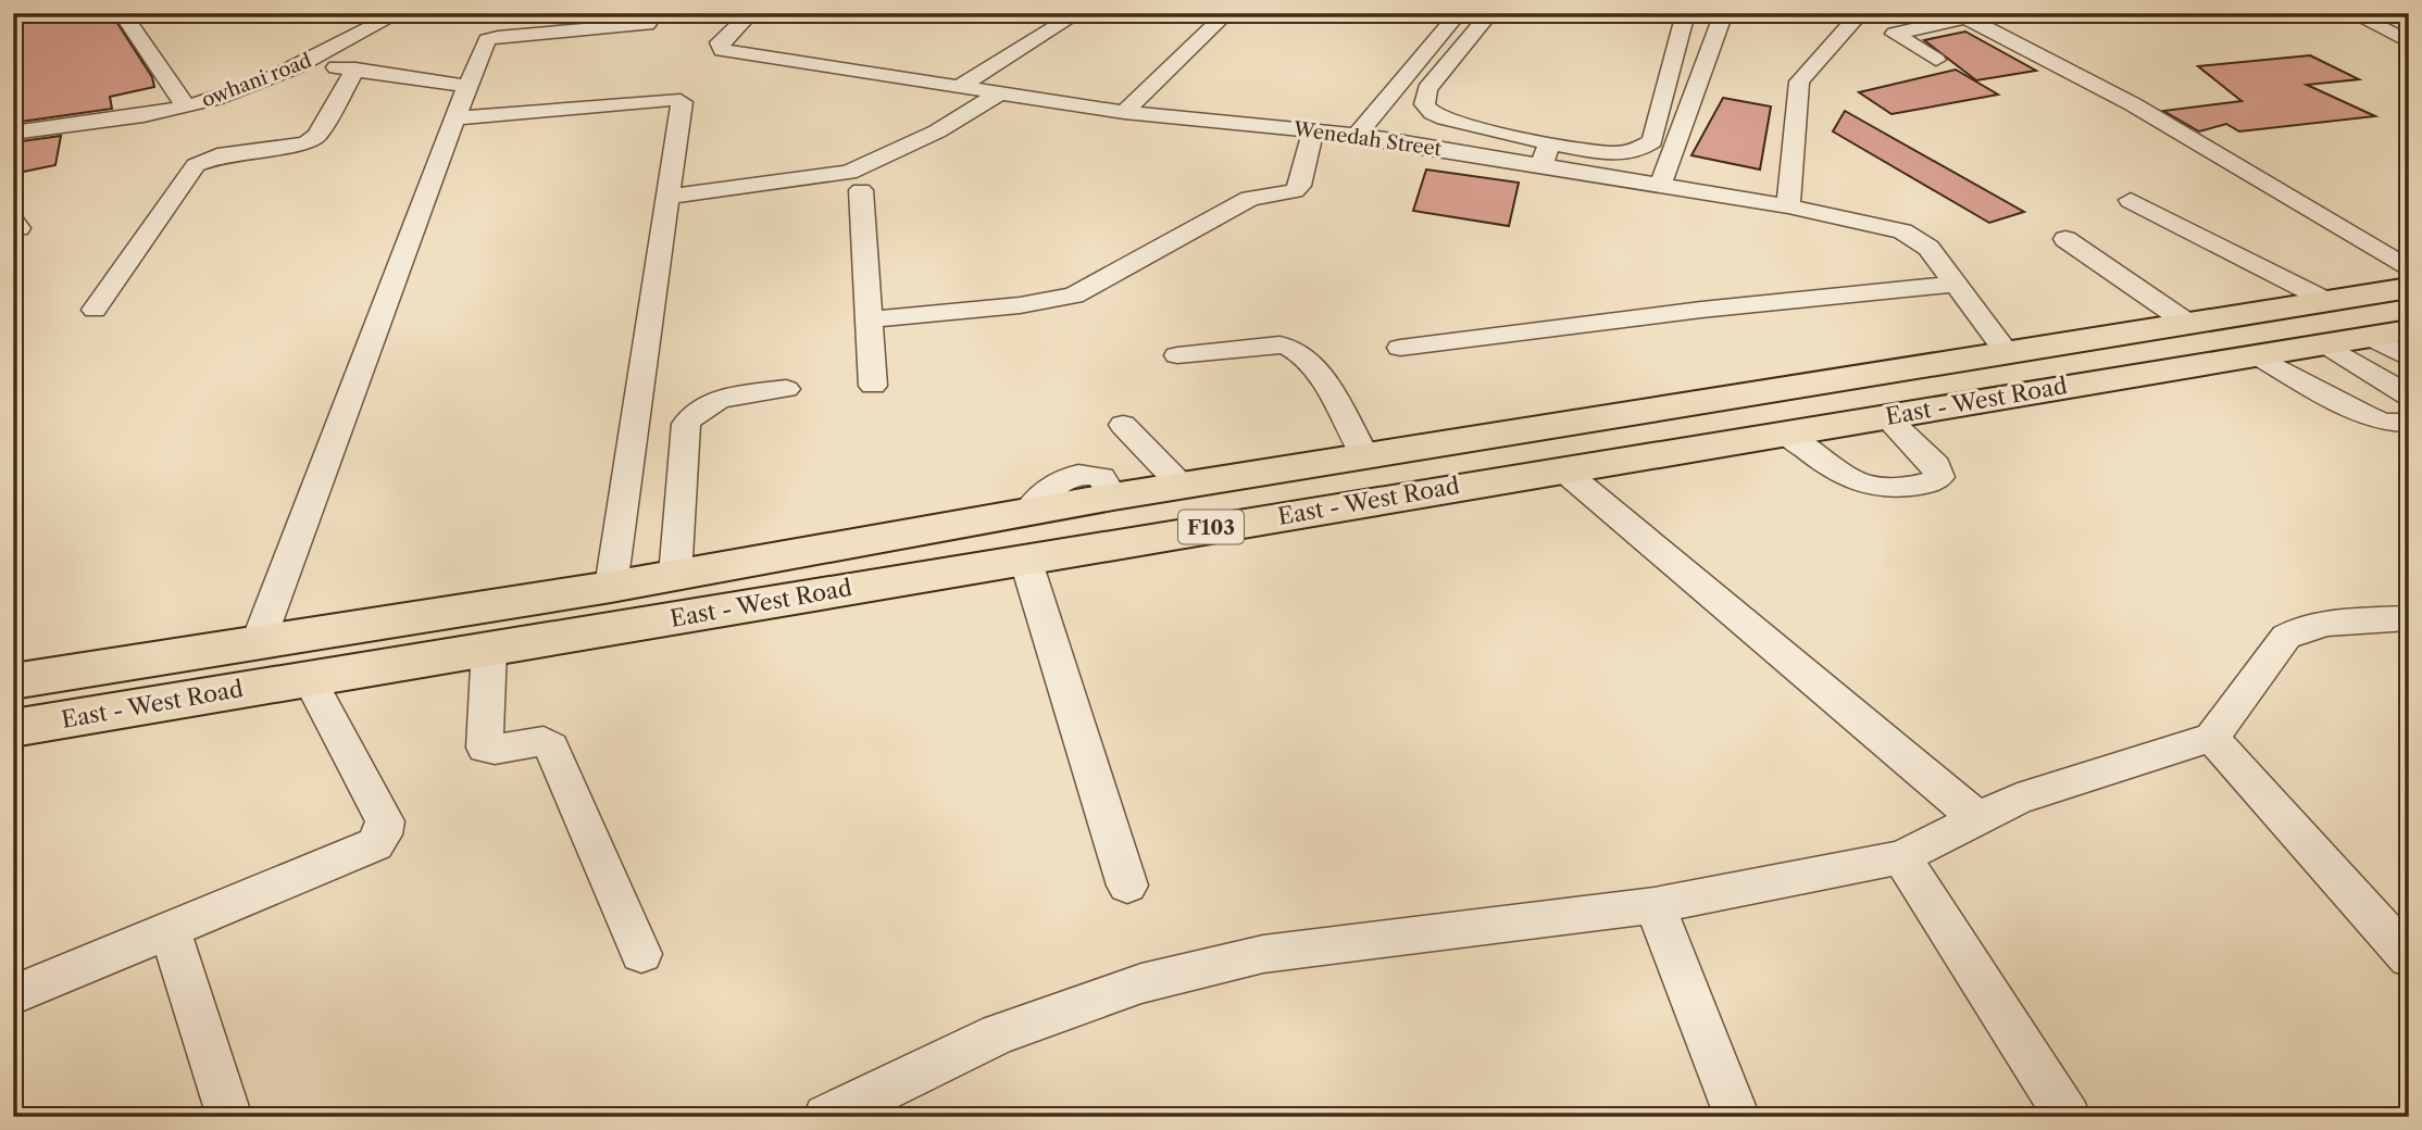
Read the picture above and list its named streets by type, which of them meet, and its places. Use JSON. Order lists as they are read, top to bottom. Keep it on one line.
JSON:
{"streets":{"main road":["East - West Road","F103"],"street":["owhani road","Wenedah Street"]},"crossings":[["Wenedah Street","East - West Road"]]}
